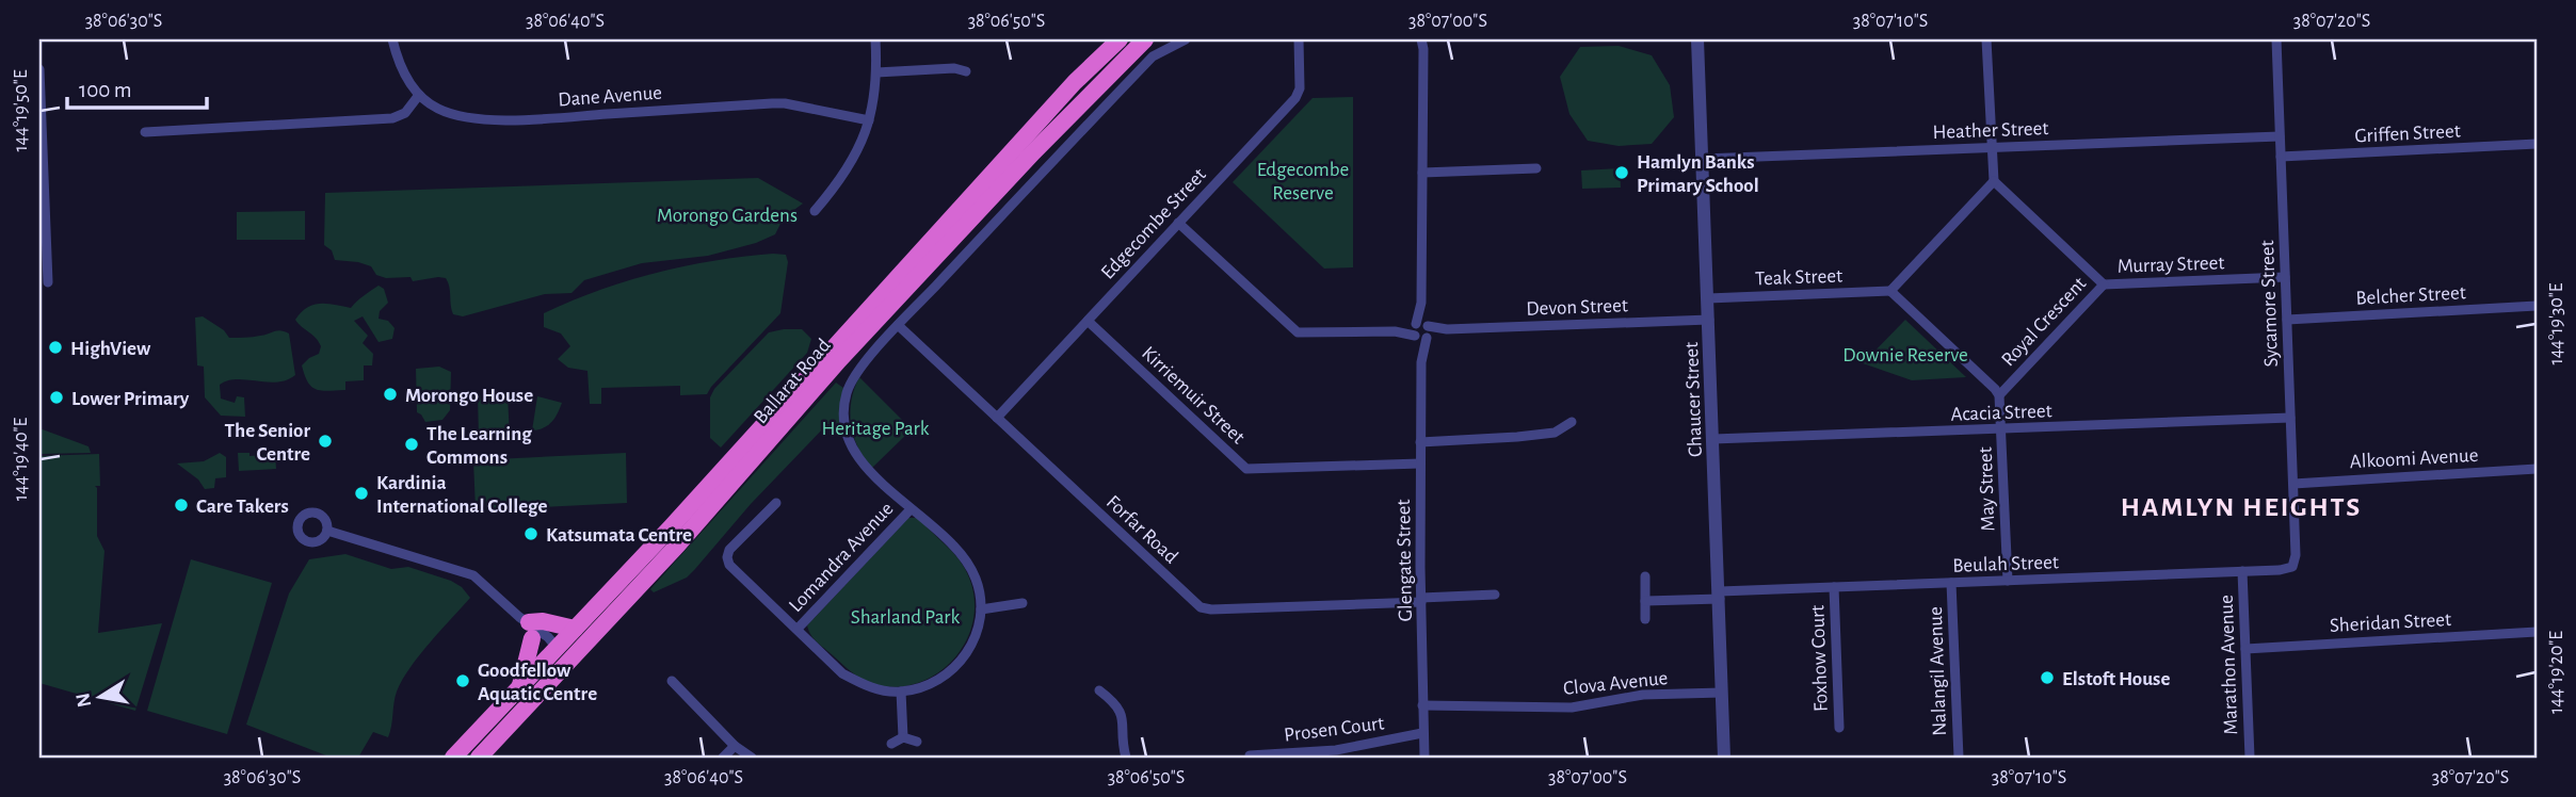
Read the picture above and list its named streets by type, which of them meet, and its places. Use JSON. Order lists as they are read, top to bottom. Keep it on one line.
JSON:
{"streets":{"highway":["Ballarat Road"],"street":["Dane Avenue","Heather Street","Griffen Street","Edgecombe Street","Murray Street","Teak Street","Belcher Street","Sycamore Street","Devon Street","Royal Crescent","Kirriemuir Street","Chaucer Street","Acacia Street","Alkoomi Avenue","May Street","Forfar Road","Lomandra Avenue","Glengate Street","Beulah Street","Sheridan Street","Foxhow Court","Marathon Avenue","Nalangil Avenue","Clova Avenue","Prosen Court"]},"crossings":[["Heather Street","Sycamore Street"],["Heather Street","Chaucer Street"],["Griffen Street","Sycamore Street"],["Edgecombe Street","Kirriemuir Street"],["Edgecombe Street","Forfar Road"],["Murray Street","Sycamore Street"],["Murray Street","Royal Crescent"],["Teak Street","Chaucer Street"],["Belcher Street","Sycamore Street"],["Sycamore Street","Acacia Street"],["Sycamore Street","Alkoomi Avenue"],["Sycamore Street","Beulah Street"],["Devon Street","Chaucer Street"],["Devon Street","Glengate Street"],["Royal Crescent","May Street"],["Kirriemuir Street","Glengate Street"],["Chaucer Street","Acacia Street"],["Chaucer Street","Beulah Street"],["Chaucer Street","Clova Avenue"],["Acacia Street","May Street"],["May Street","Beulah Street"],["Forfar Road","Glengate Street"],["Glengate Street","Clova Avenue"],["Glengate Street","Prosen Court"],["Beulah Street","Foxhow Court"],["Beulah Street","Marathon Avenue"],["Beulah Street","Nalangil Avenue"],["Sheridan Street","Marathon Avenue"]],"districts":["HAMLYN HEIGHTS"],"parks":["Edgecombe Reserve","Morongo Gardens","Downie Reserve","Heritage Park","Sharland Park"],"places":["Hamlyn Banks Primary School","HighView","Morongo House","Lower Primary","The Senior Centre","The Learning Commons","Kardinia International College","Care Takers","Katsumata Centre","Elstoft House","Goodfellow Aquatic Centre"],"scale_bar":"100 m","north":"left","coordinates":["38°06'30\"S","38°06'40\"S","38°06'50\"S","38°07'00\"S","38°07'10\"S","38°07'20\"S","144°19'50\"E","144°19'30\"E","144°19'40\"E","144°19'20\"E"]}
